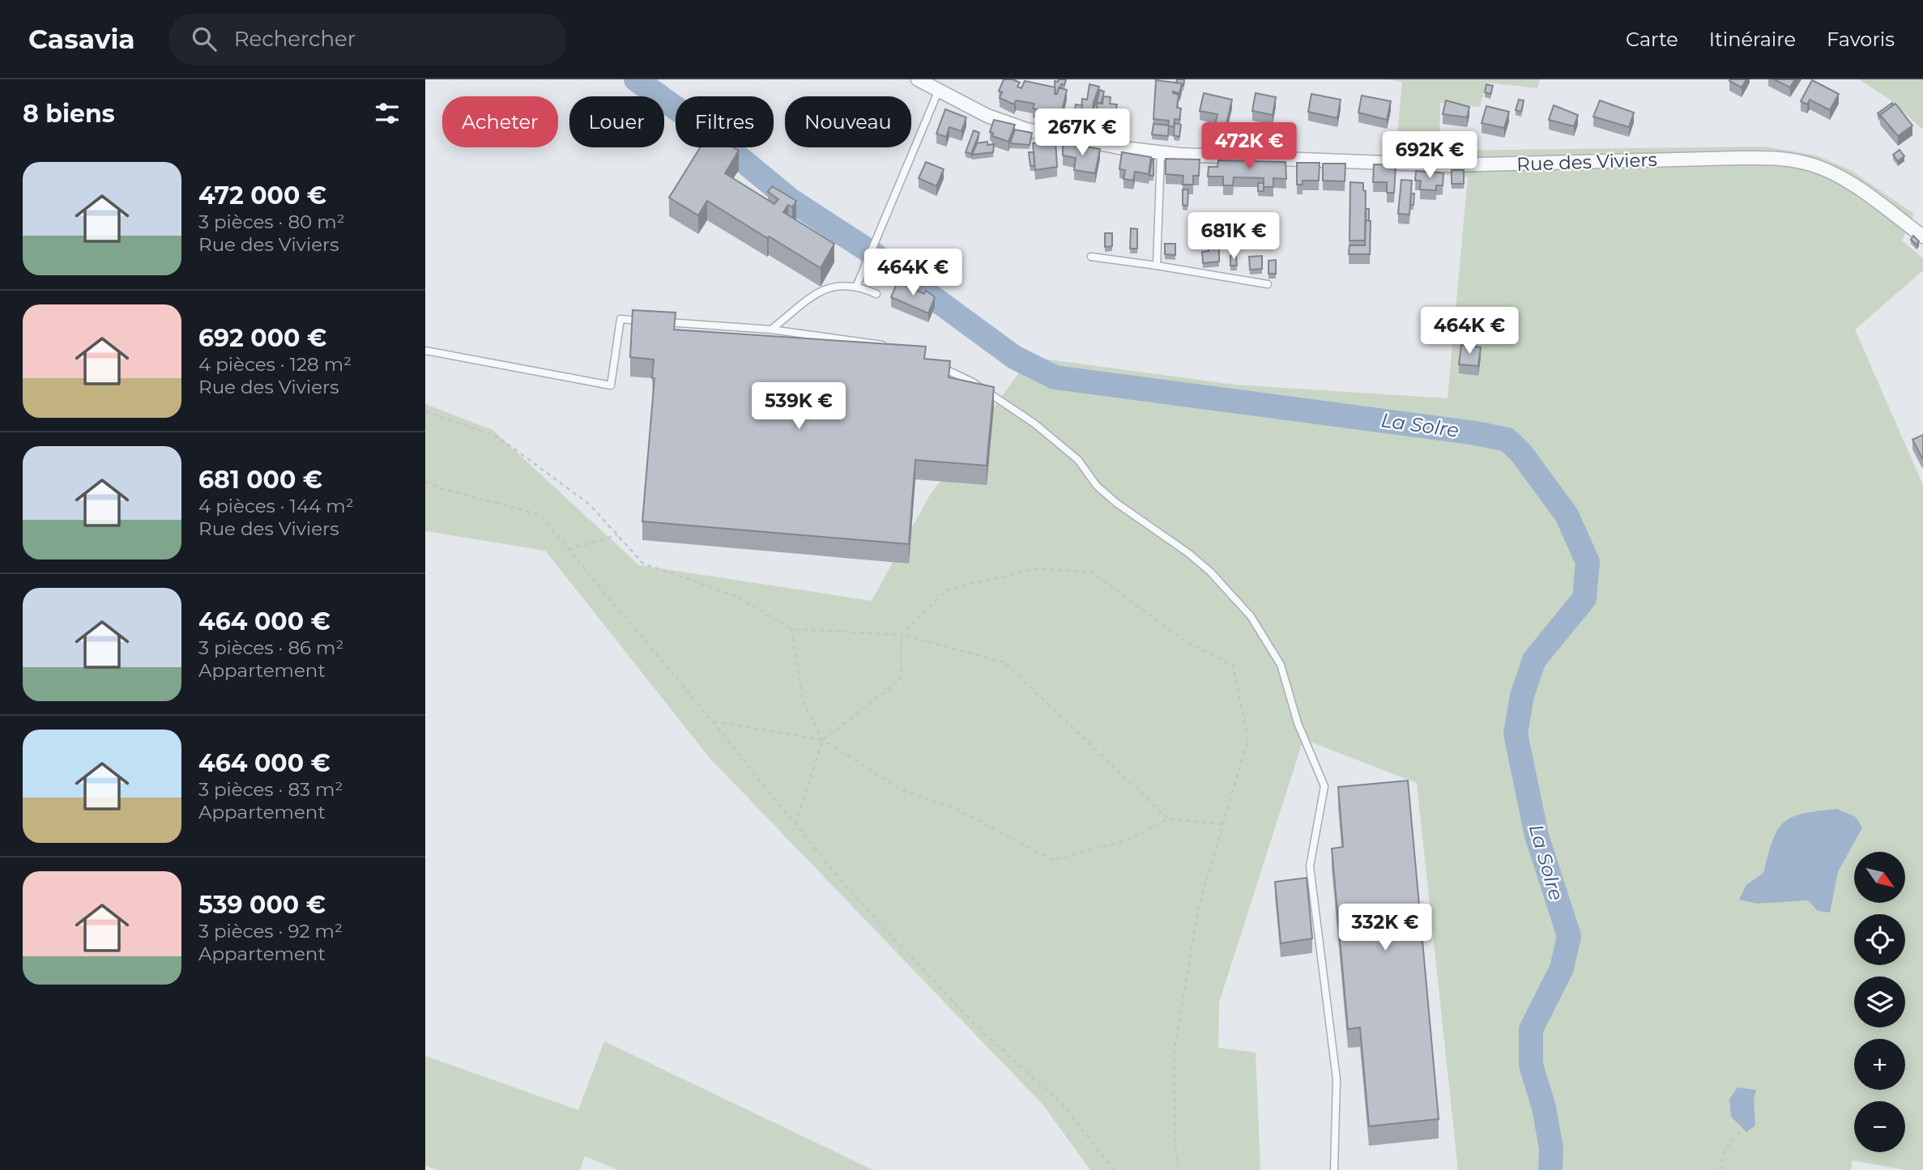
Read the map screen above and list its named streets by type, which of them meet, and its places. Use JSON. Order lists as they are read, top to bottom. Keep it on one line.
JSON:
{"streets":{"street":["Rue des Viviers"]},"water":["La Solre"],"north":"bottom right","page":{"header":"Casavia","search":"Rechercher","nav":["Carte","Itinéraire","Favoris"],"heading":"8 biens","chip":["Acheter","Louer","Filtres","Nouveau"],"price":["267K €","472K €","692K €","681K €","464K €","464K €","539K €","332K €"],"list":[{"name":"472 000 €","note":"3 pièces · 80 m² · Rue des Viviers"},{"name":"692 000 €","note":"4 pièces · 128 m² · Rue des Viviers"},{"name":"681 000 €","note":"4 pièces · 144 m² · Rue des Viviers"},{"name":"464 000 €","note":"3 pièces · 86 m² · Appartement"},{"name":"464 000 €","note":"3 pièces · 83 m² · Appartement"},{"name":"539 000 €","note":"3 pièces · 92 m² · Appartement"}],"map_buttons":["+","−"]}}
